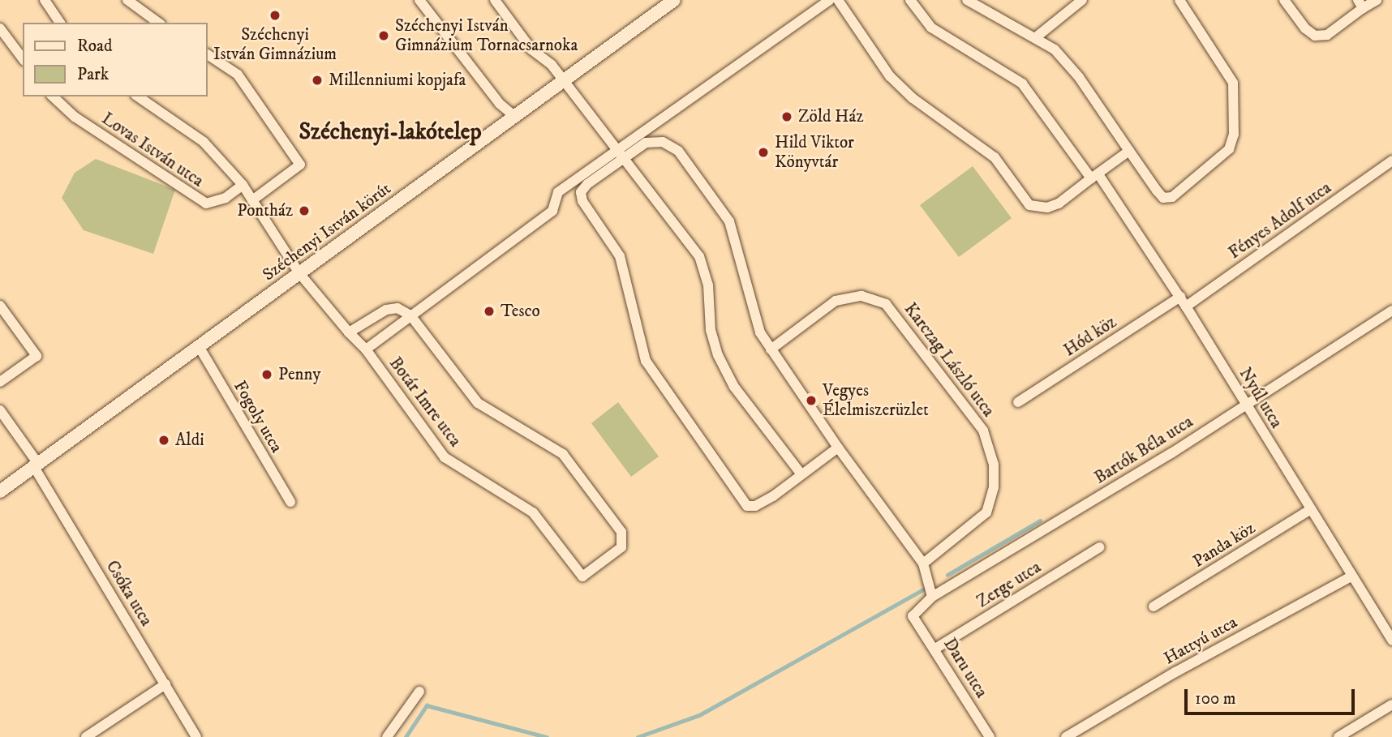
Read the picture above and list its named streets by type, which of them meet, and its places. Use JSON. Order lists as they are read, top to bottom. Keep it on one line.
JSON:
{"streets":{"street":["Lovas István utca","Fényes Adolf utca","Széchenyi István körút","Hód köz","Karczag László utca","Nyúl utca","Botár Imre utca","Fogoly utca","Bartók Béla utca","Panda köz","Zerge utca","Csóka utca","Hattyú utca","Daru utca"]},"crossings":[["Lovas István utca","Széchenyi István körút"],["Lovas István utca","Botár Imre utca"],["Fényes Adolf utca","Nyúl utca"],["Széchenyi István körút","Botár Imre utca"],["Széchenyi István körút","Fogoly utca"],["Széchenyi István körút","Csóka utca"],["Hód köz","Nyúl utca"],["Nyúl utca","Bartók Béla utca"],["Nyúl utca","Panda köz"],["Nyúl utca","Hattyú utca"],["Bartók Béla utca","Daru utca"],["Zerge utca","Daru utca"]],"districts":["Széchenyi-lakótelep"],"places":["Széchenyi István Gimnázium","Széchenyi István Gimnázium Tornacsarnoka","Millenniumi kopjafa","Zöld Ház","Hild Viktor Könyvtár","Pontház","Tesco","Penny","Vegyes Élelmiszerüzlet","Aldi"],"legend":["Road","Park"],"scale_bar":"100 m"}
